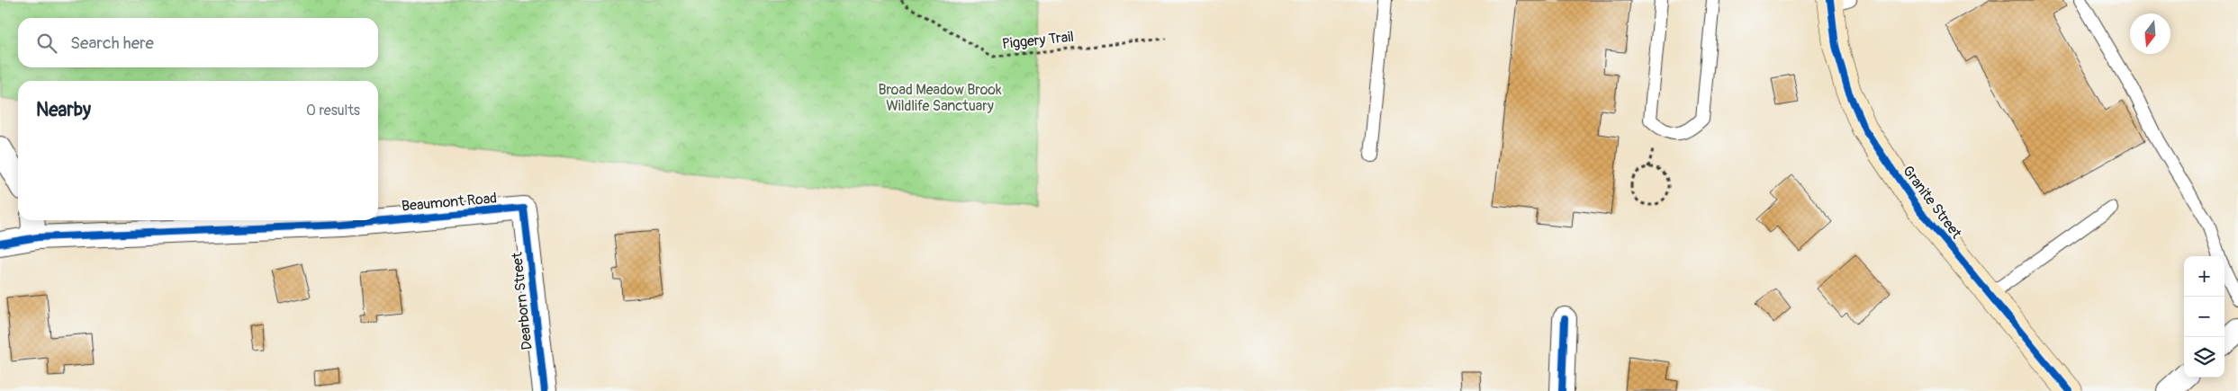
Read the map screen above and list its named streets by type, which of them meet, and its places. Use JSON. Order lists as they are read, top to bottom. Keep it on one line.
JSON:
{"streets":{"street":["Beaumont Road","Granite Street","Dearborn Street"],"path":["Piggery Trail"]},"crossings":[["Beaumont Road","Dearborn Street"]],"parks":["Broad Meadow Brook Wildlife Sanctuary"],"north":"bottom","page":{"search":"Search here","heading":["Nearby","0 results"],"map_buttons":["+","−"]}}
